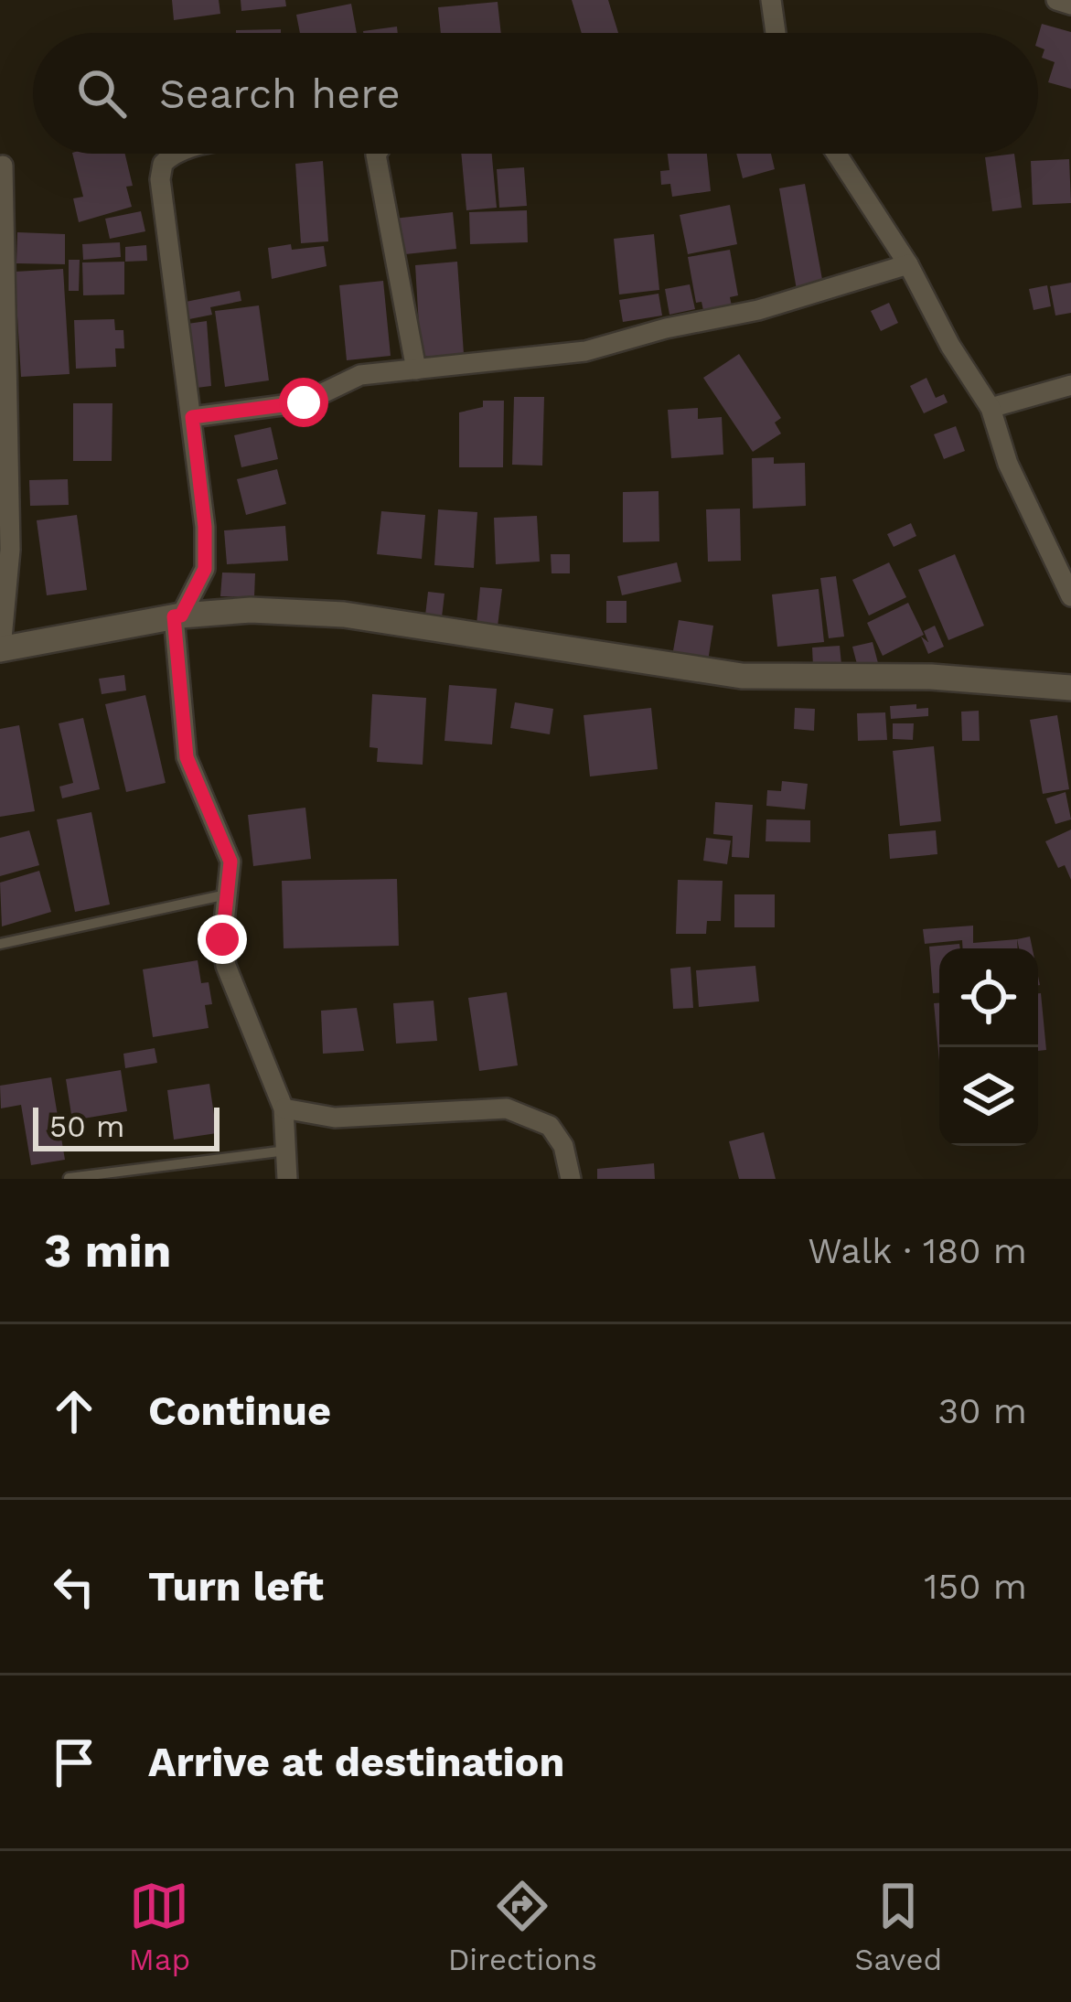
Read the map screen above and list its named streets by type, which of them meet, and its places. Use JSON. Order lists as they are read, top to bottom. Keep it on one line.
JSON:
{"scale_bar":"50 m","page":{"search":"Search here","scale":"50 m","heading":["3 min","Walk · 180 m"],"list":[["Continue","30 m"],["Turn left","150 m"],"Arrive at destination"],"nav":["Map","Directions","Saved"]}}
